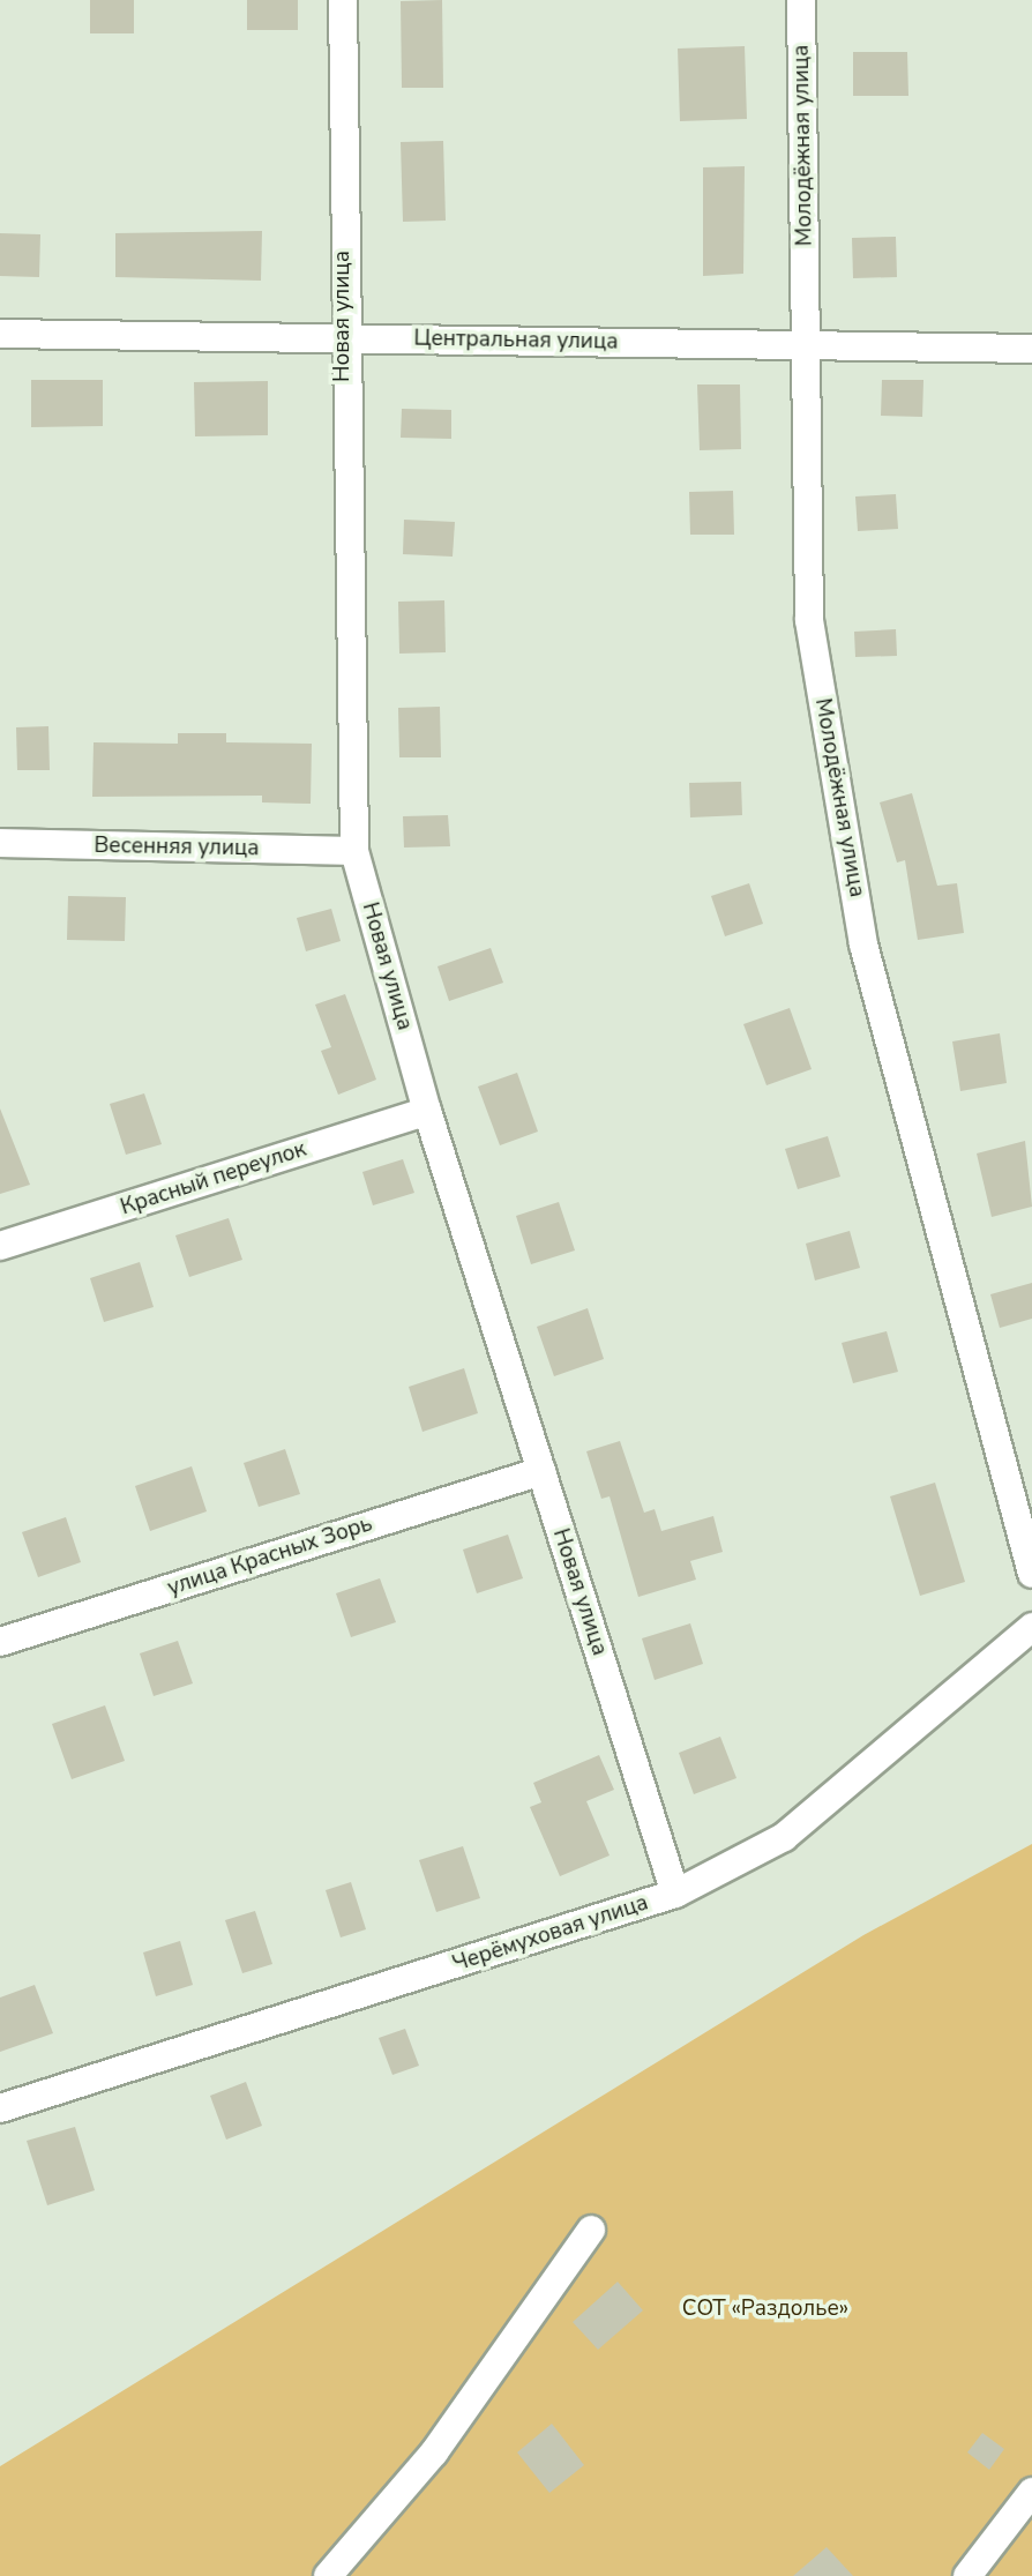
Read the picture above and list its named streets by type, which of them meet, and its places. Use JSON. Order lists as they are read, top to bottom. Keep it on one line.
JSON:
{"streets":{"street":["Молодёжная улица","Новая улица","Центральная улица","Весенняя улица","Красный переулок","улица Красных Зорь","Черёмуховая улица"]},"crossings":[["Молодёжная улица","Центральная улица"],["Новая улица","Центральная улица"],["Новая улица","Весенняя улица"],["Новая улица","Красный переулок"],["Новая улица","улица Красных Зорь"],["Новая улица","Черёмуховая улица"]],"parks":["СОТ «Раздолье»"]}
